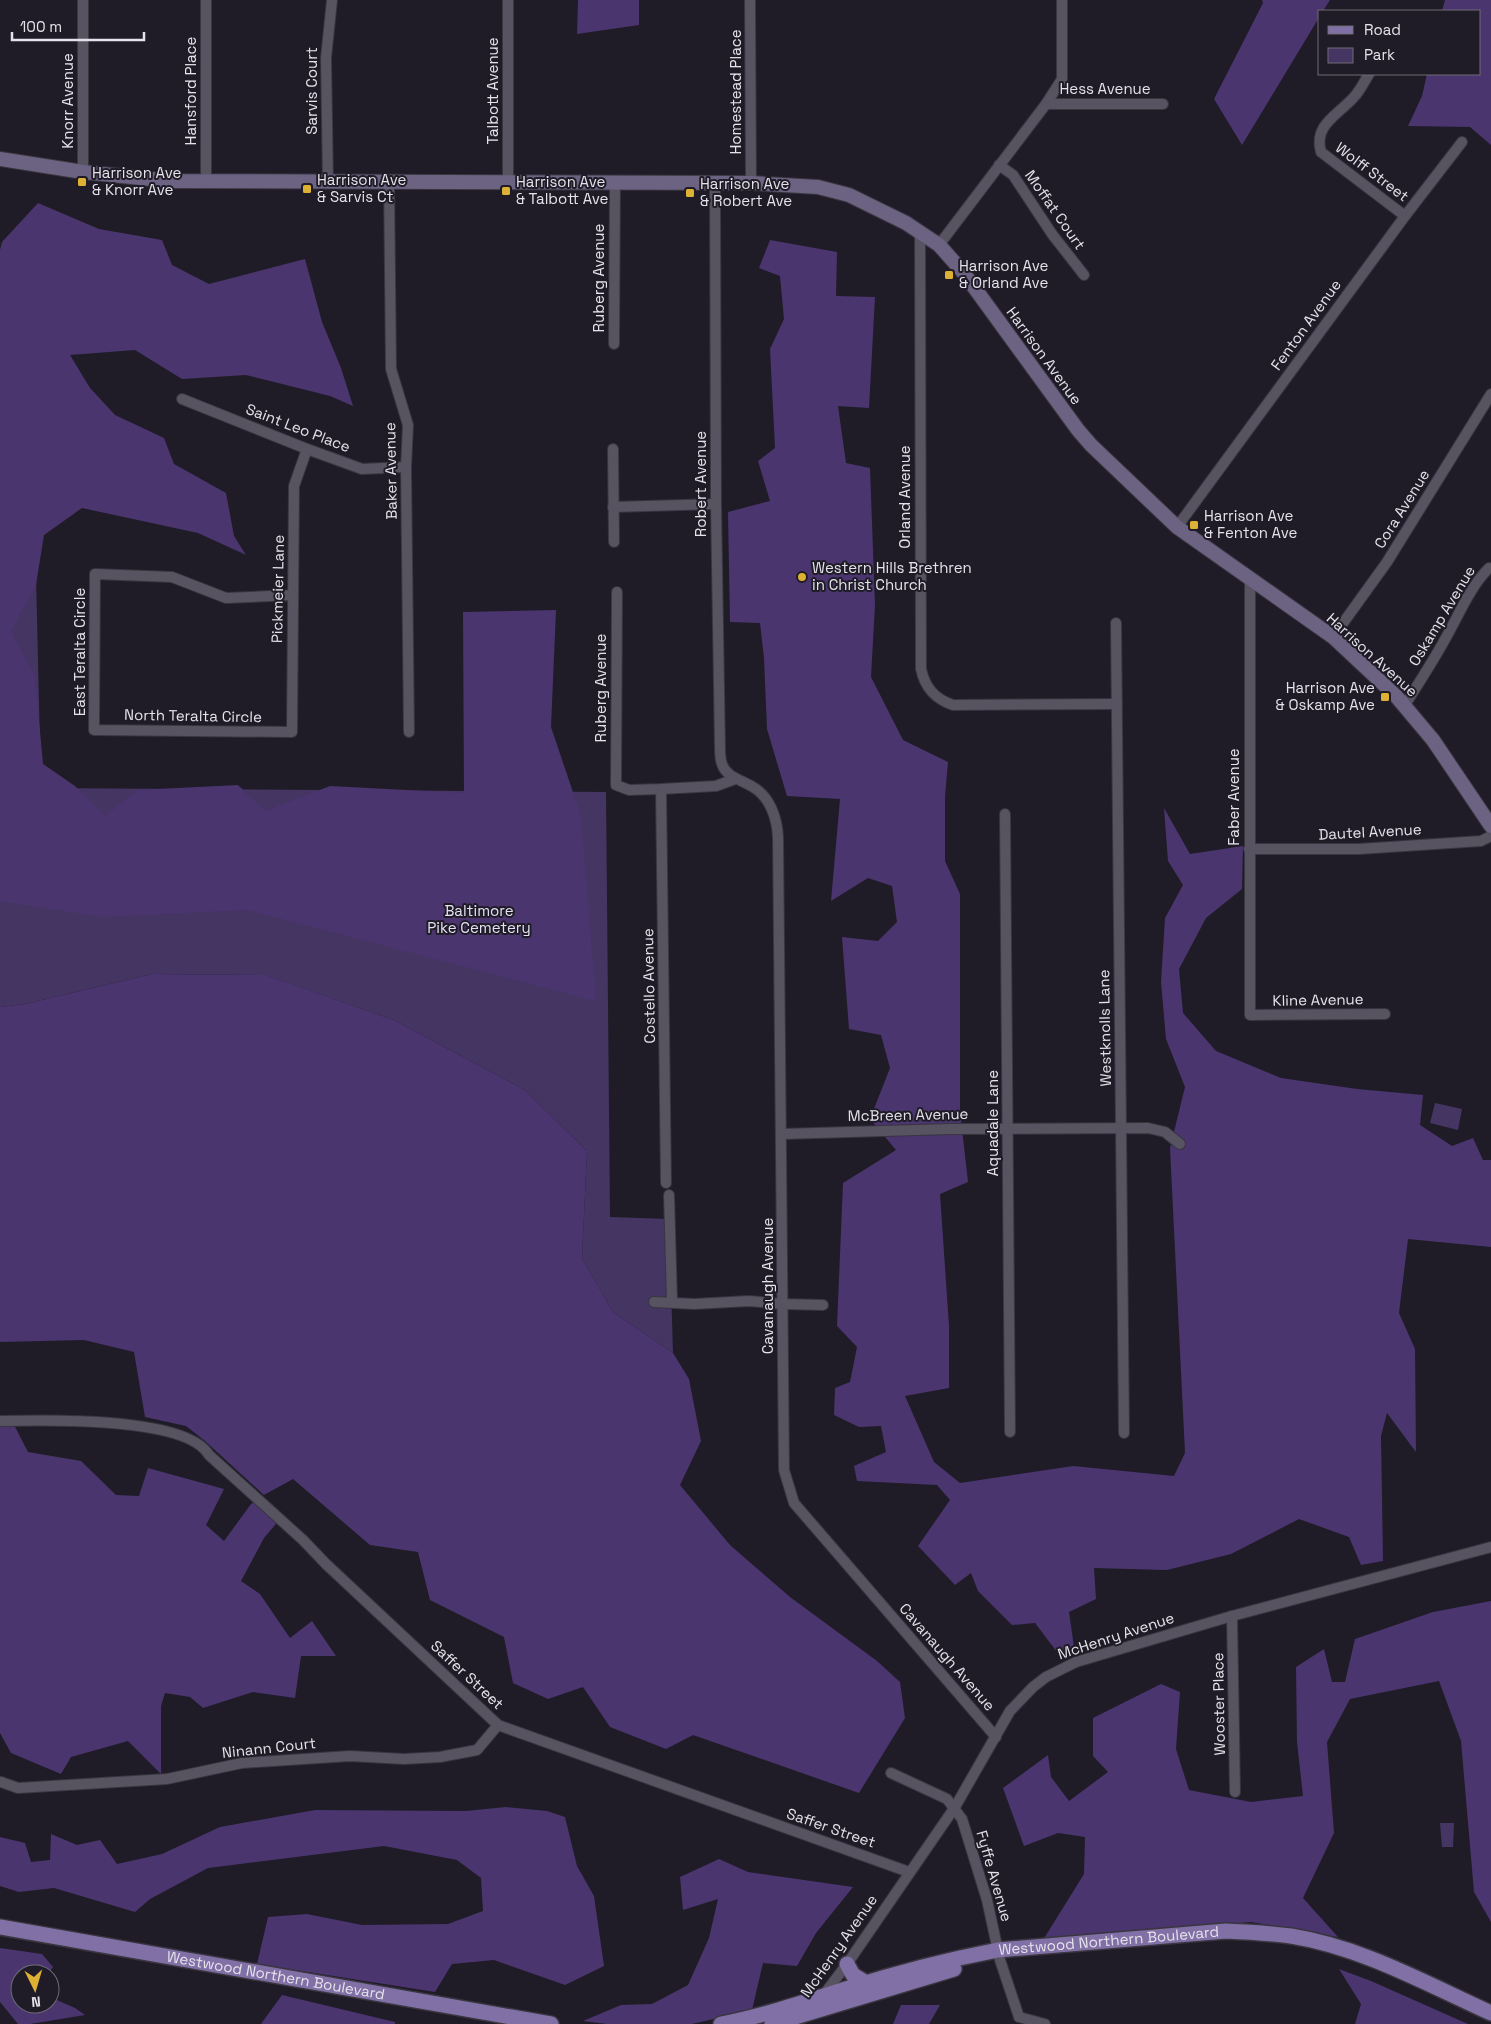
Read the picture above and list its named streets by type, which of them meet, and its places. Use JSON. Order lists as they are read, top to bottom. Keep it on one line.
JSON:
{"streets":{"main road":["Harrison Avenue","Westwood Northern Boulevard"],"street":["Hess Avenue","Hansford Place","Sarvis Court","Talbott Avenue","Homestead Place","Knorr Avenue","Wolff Street","Moffat Court","Ruberg Avenue","Fenton Avenue","Saint Leo Place","Baker Avenue","Robert Avenue","Orland Avenue","Cora Avenue","Pickmeier Lane","Oskamp Avenue","East Teralta Circle","North Teralta Circle","Faber Avenue","Dautel Avenue","Costello Avenue","Kline Avenue","Westknolls Lane","McBreen Avenue","Aquadale Lane","Cavanaugh Avenue","McHenry Avenue","Saffer Street","Wooster Place","Ninann Court","Fyffe Avenue"]},"crossings":[["Hansford Place","Harrison Avenue"],["Sarvis Court","Harrison Avenue"],["Talbott Avenue","Harrison Avenue"],["Homestead Place","Harrison Avenue"],["Knorr Avenue","Harrison Avenue"],["Wolff Street","Fenton Avenue"],["Ruberg Avenue","Harrison Avenue"],["Ruberg Avenue","Costello Avenue"],["Fenton Avenue","Harrison Avenue"],["Harrison Avenue","Baker Avenue"],["Harrison Avenue","Robert Avenue"],["Harrison Avenue","Orland Avenue"],["Harrison Avenue","Cora Avenue"],["Harrison Avenue","Oskamp Avenue"],["Harrison Avenue","Faber Avenue"],["Saint Leo Place","Baker Avenue"],["Saint Leo Place","Pickmeier Lane"],["Robert Avenue","Cavanaugh Avenue"],["Orland Avenue","Westknolls Lane"],["Pickmeier Lane","East Teralta Circle"],["Pickmeier Lane","North Teralta Circle"],["East Teralta Circle","North Teralta Circle"],["Faber Avenue","Dautel Avenue"],["Faber Avenue","Kline Avenue"],["Westknolls Lane","McBreen Avenue"],["McBreen Avenue","Aquadale Lane"],["McBreen Avenue","Cavanaugh Avenue"],["Cavanaugh Avenue","McHenry Avenue"],["McHenry Avenue","Saffer Street"],["McHenry Avenue","Wooster Place"],["McHenry Avenue","Fyffe Avenue"],["McHenry Avenue","Westwood Northern Boulevard"],["Saffer Street","Ninann Court"],["Fyffe Avenue","Westwood Northern Boulevard"]],"parks":["Baltimore Pike Cemetery"],"places":{"transit":["Harrison Ave & Knorr Ave","Harrison Ave & Sarvis Ct","Harrison Ave & Talbott Ave","Harrison Ave & Robert Ave","Harrison Ave & Orland Ave","Harrison Ave & Fenton Ave","Harrison Ave & Oskamp Ave"],"other":["Western Hills Brethren in Christ Church"]},"legend":["Road","Park"],"scale_bar":"100 m","north":"bottom"}
